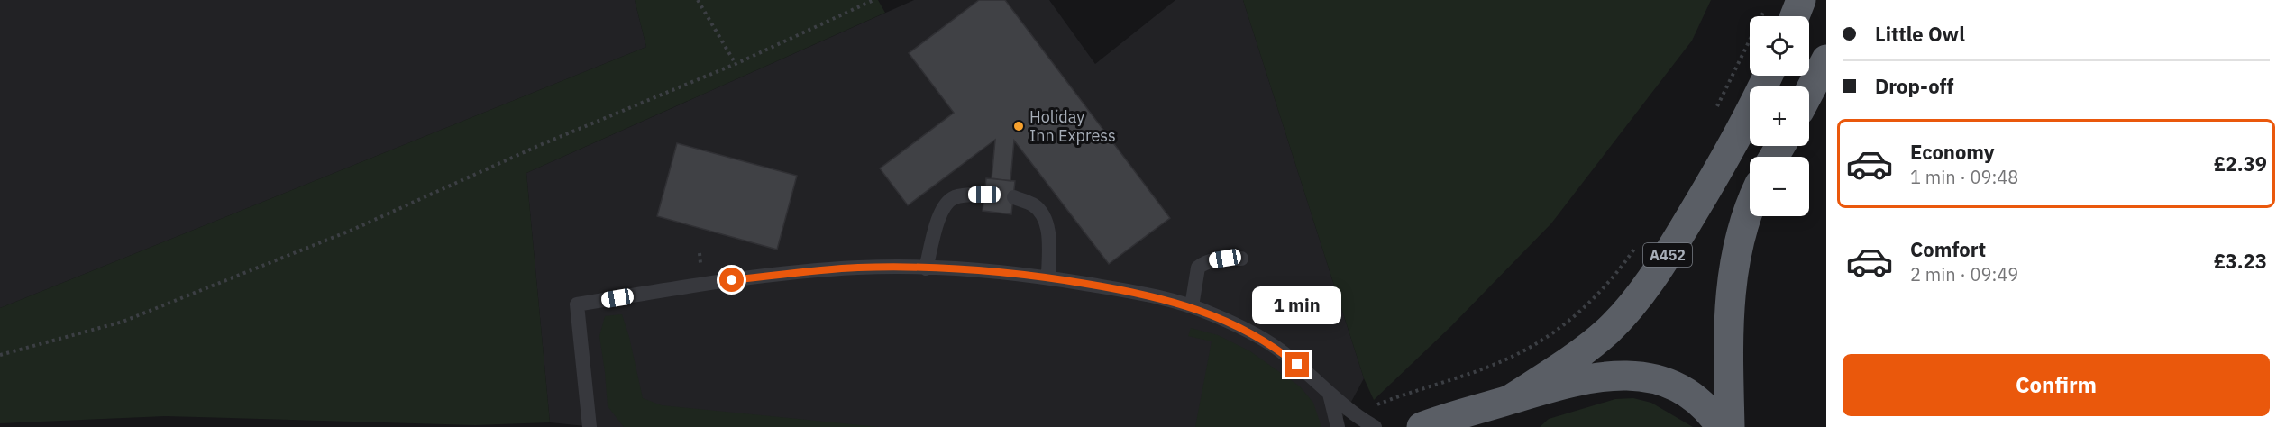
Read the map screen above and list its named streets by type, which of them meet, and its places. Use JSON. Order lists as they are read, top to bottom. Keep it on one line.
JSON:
{"streets":{"highway":["A452"]},"places":["Holiday Inn Express"],"page":{"banner":["Little Owl","Drop-off"],"map_buttons":["+","−"],"list":[{"name":"Economy","note":"1 min · 09:48","value":"£2.39"},{"name":"Comfort","note":"2 min · 09:49","value":"£3.23"}],"bubble":"1 min","buttons":"Confirm"}}
